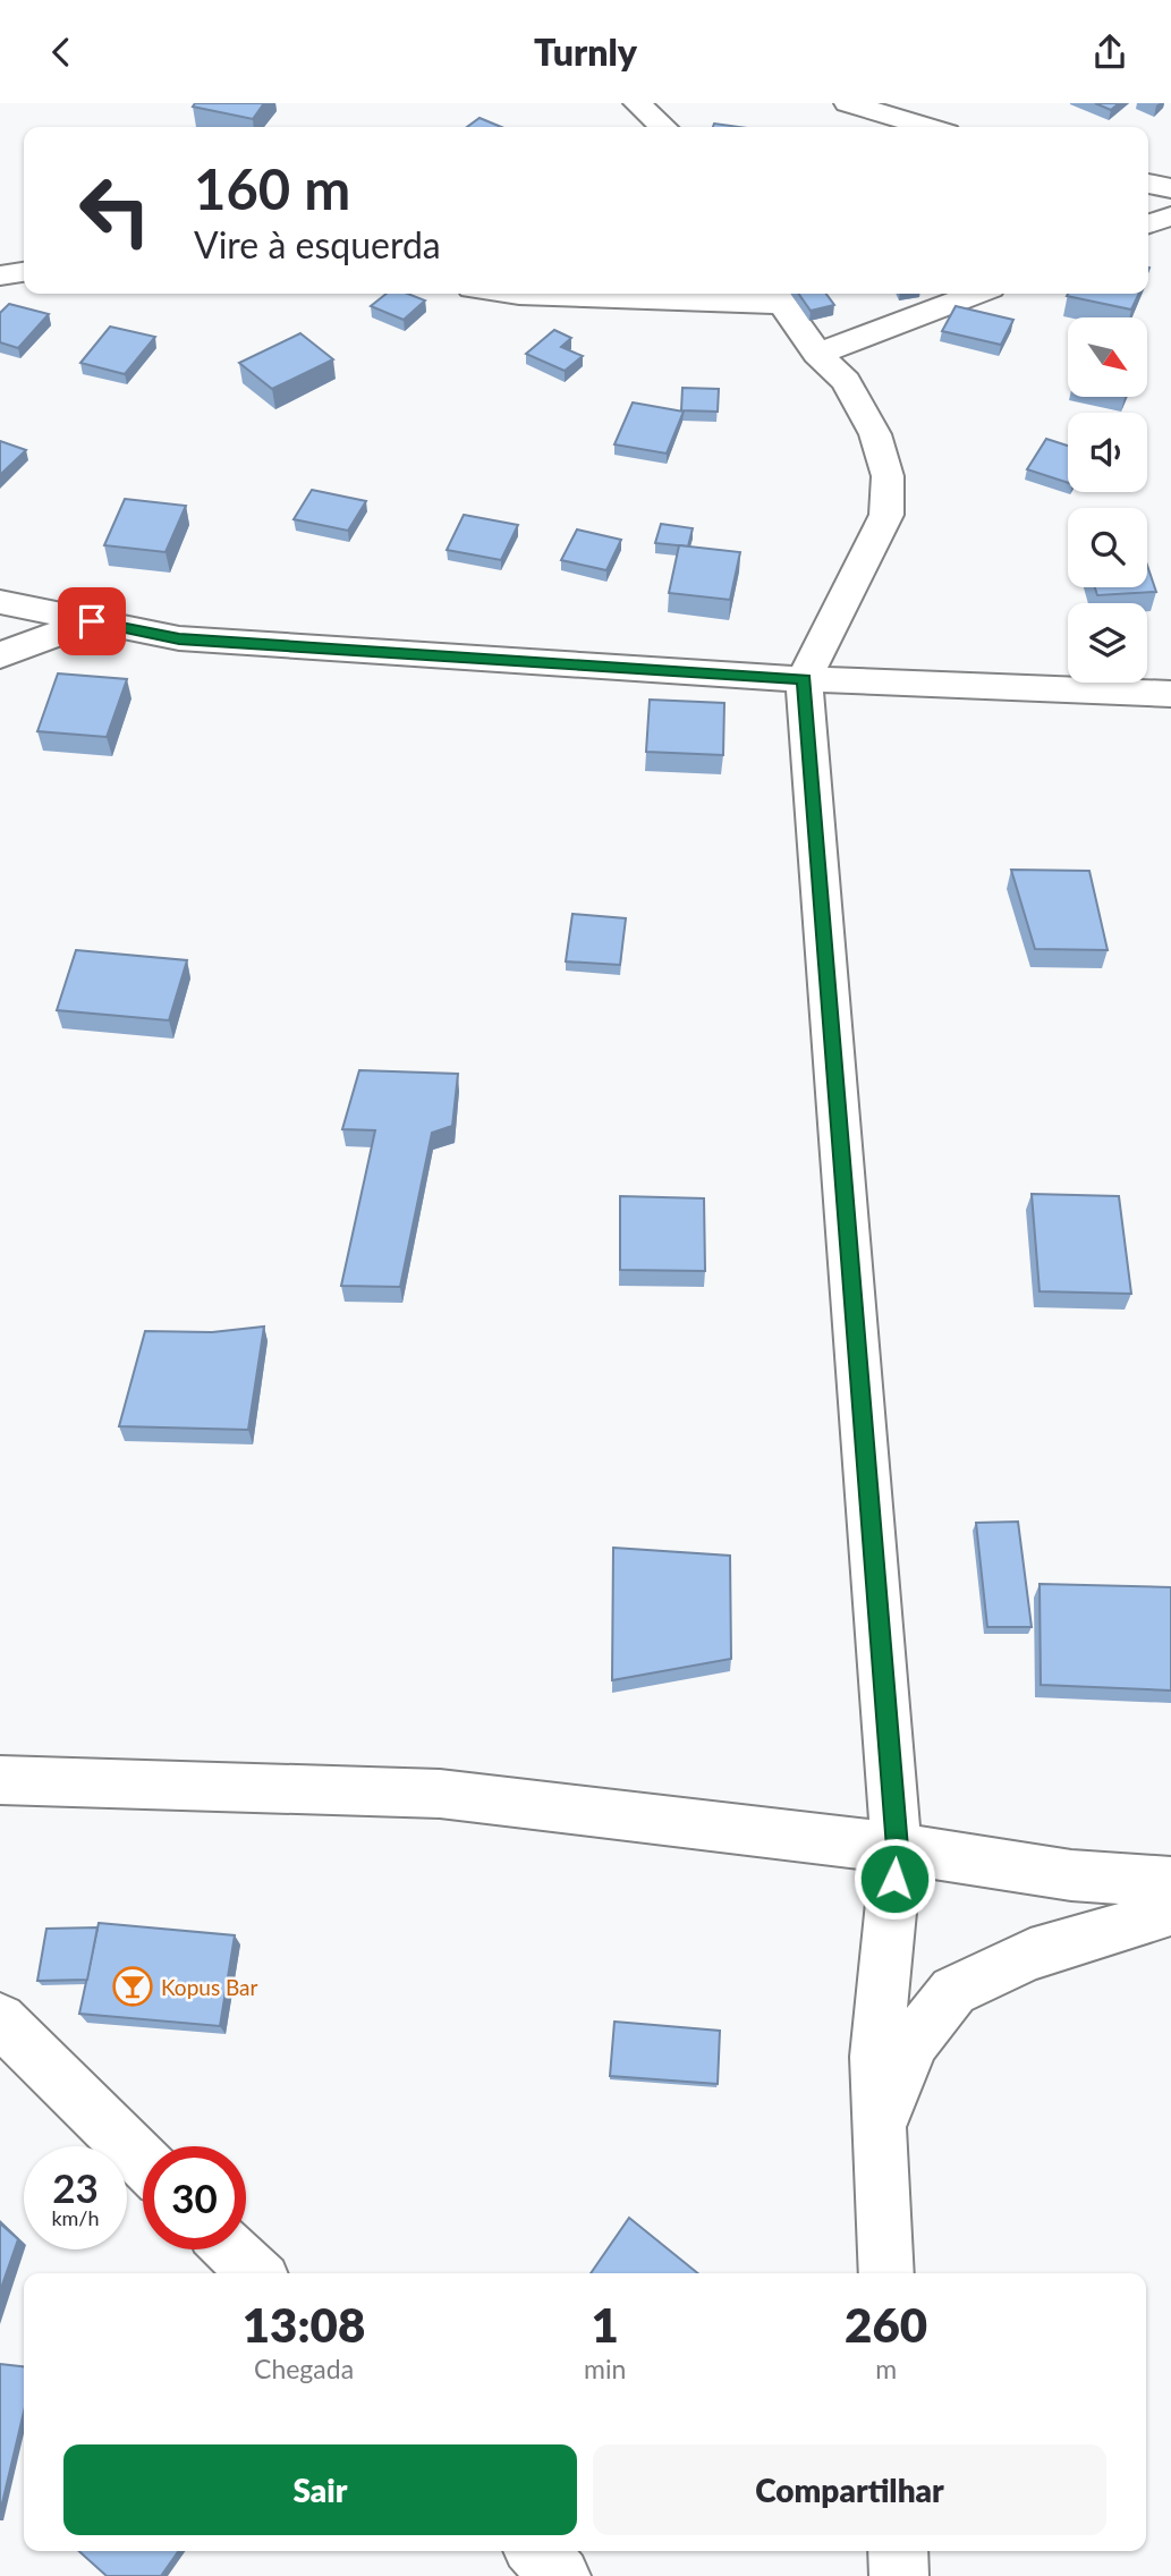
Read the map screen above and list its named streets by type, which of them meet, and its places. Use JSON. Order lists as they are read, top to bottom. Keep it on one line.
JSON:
{"places":{"bar":["Kopus Bar"]},"north":"bottom right","page":{"header":"Turnly","turn":["160 m","Vire à esquerda"],"speed":"23 km/h","limit":"30","eta":["13:08","Chegada","1","min","260","m"],"buttons":["Sair","Compartilhar"]}}
